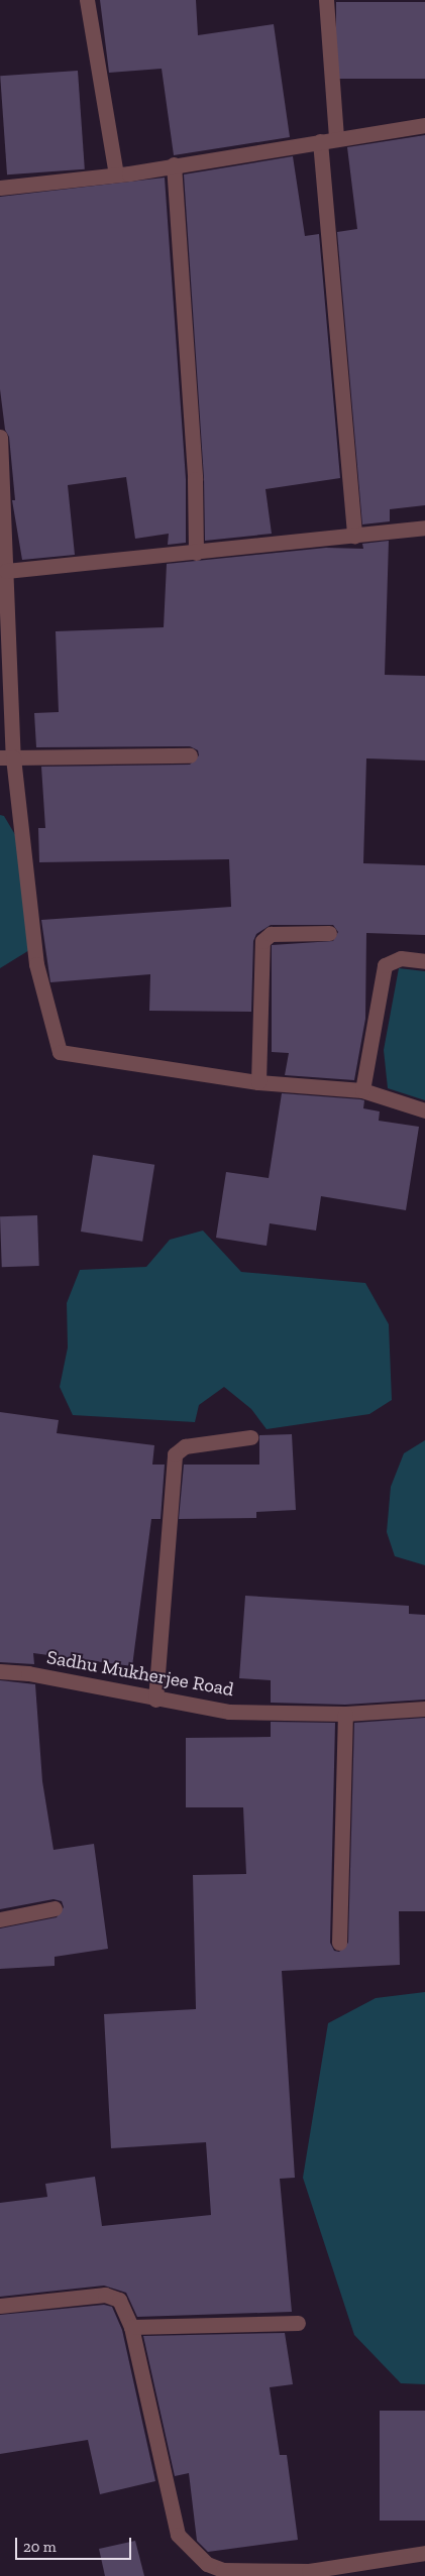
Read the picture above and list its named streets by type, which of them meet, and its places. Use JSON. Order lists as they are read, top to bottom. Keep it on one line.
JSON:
{"streets":{"street":["Sadhu Mukherjee Road"]},"scale_bar":"20 m"}
